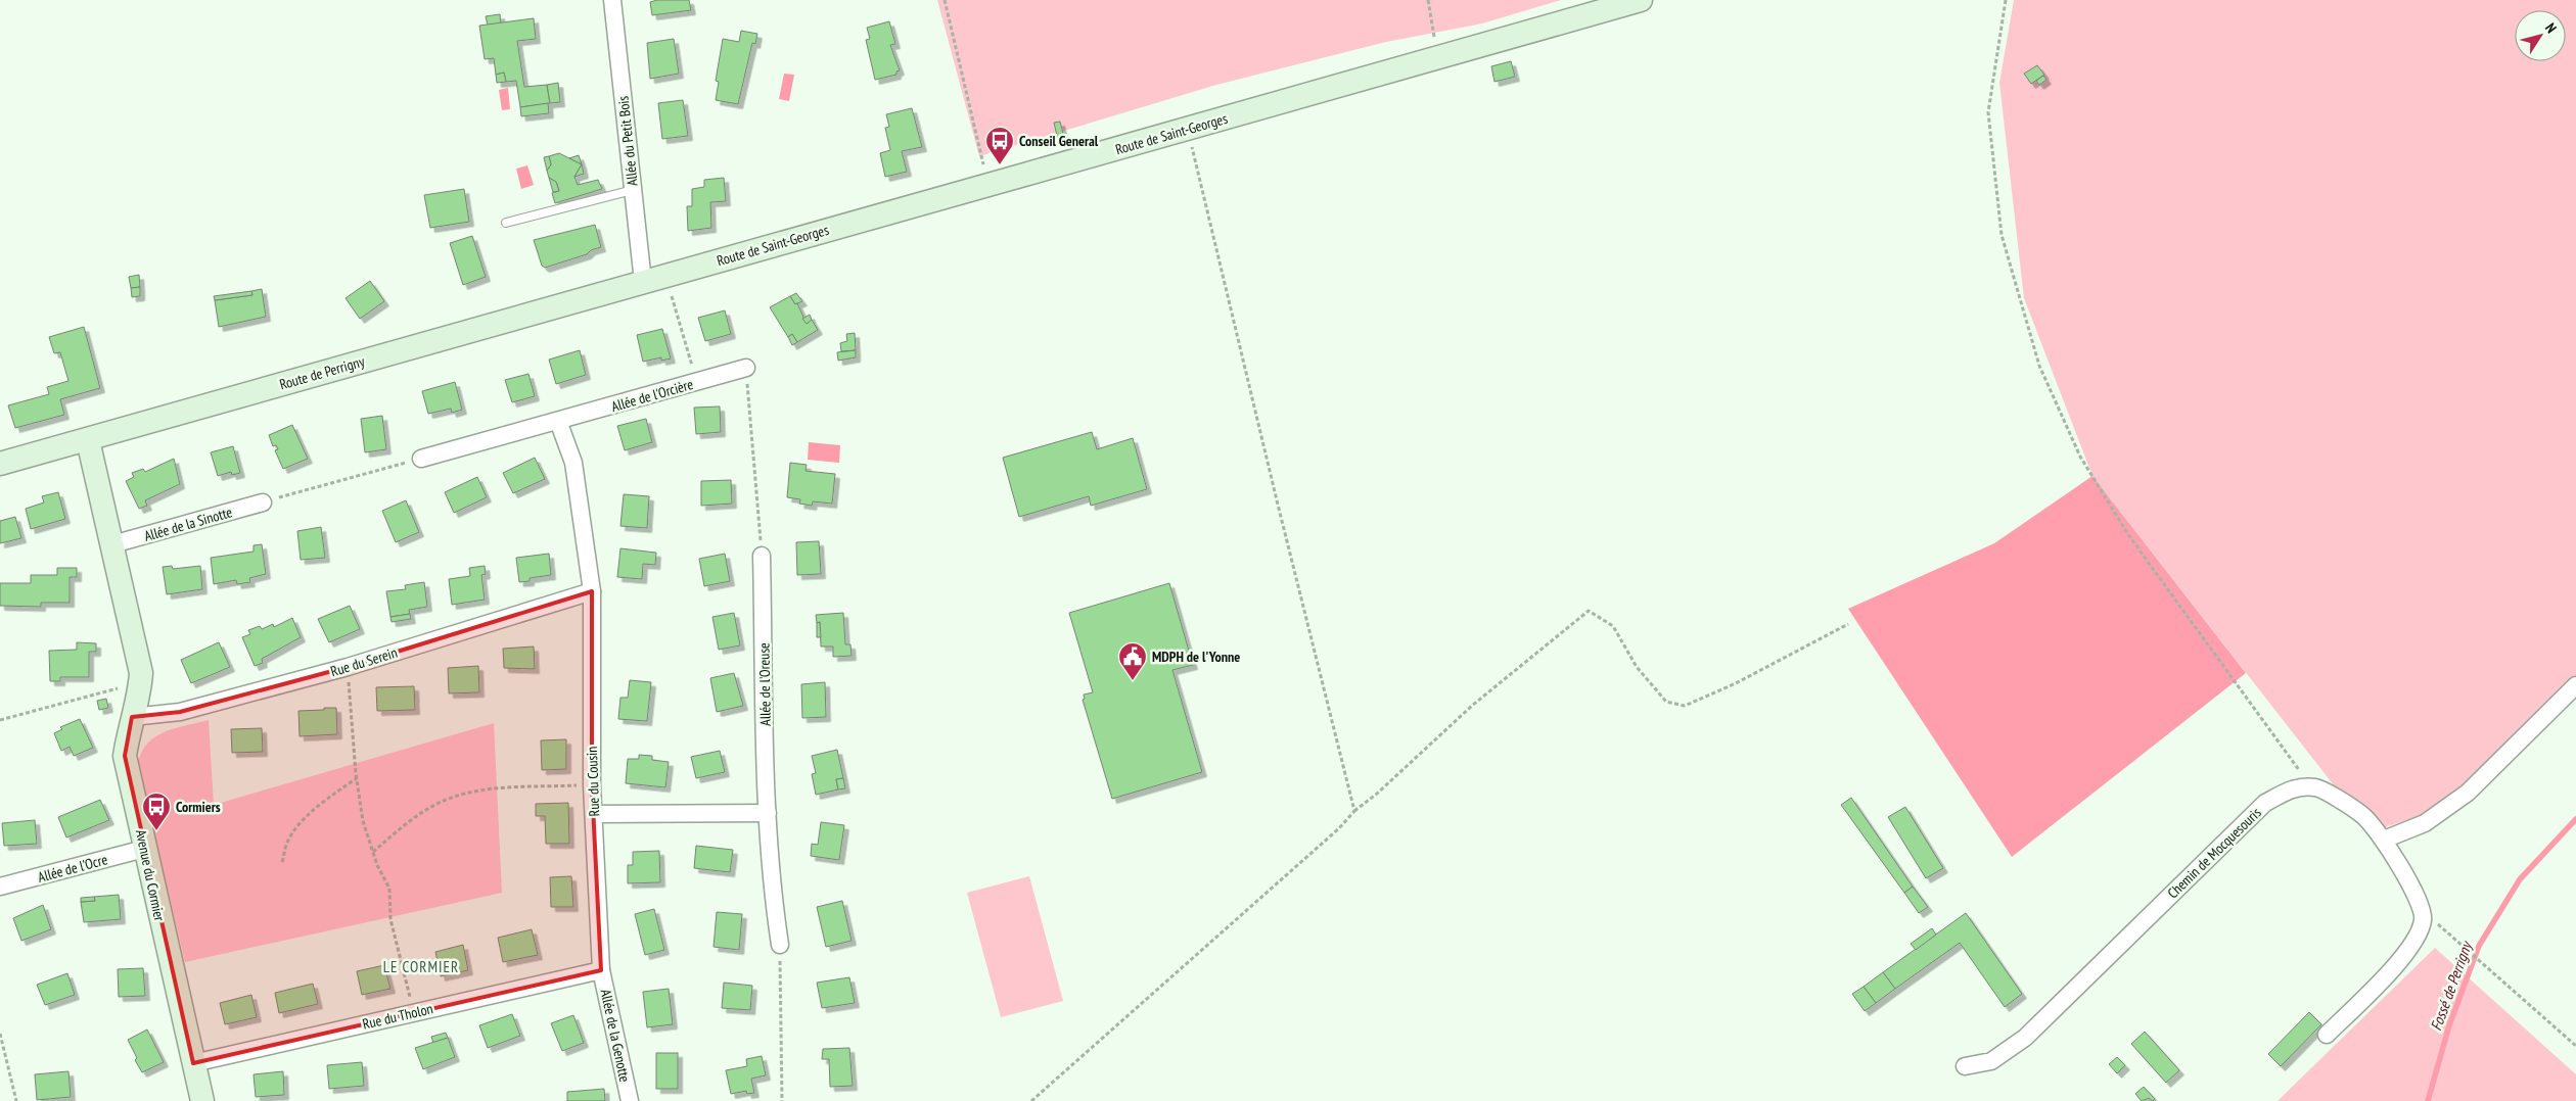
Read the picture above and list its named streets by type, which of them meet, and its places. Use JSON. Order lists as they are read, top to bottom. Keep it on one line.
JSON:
{"streets":{"main road":["Route de Saint-Georges","Route de Perrigny","Avenue du Cormier"],"street":["Allée du Petit Bois","Allée de l'Orcière","Allée de la Sinotte","Rue du Serein","Allée de l'Oreuse","Rue du Cousin","Chemin de Mocquesouris","Allée de l'Ocre","Rue du Tholon","Allée de la Genotte"]},"crossings":[["Route de Saint-Georges","Allée du Petit Bois"],["Route de Saint-Georges","Route de Perrigny"],["Allée du Petit Bois","Route de Perrigny"],["Route de Perrigny","Avenue du Cormier"],["Allée de la Sinotte","Avenue du Cormier"],["Rue du Serein","Rue du Cousin"],["Rue du Serein","Avenue du Cormier"],["Rue du Cousin","Rue du Tholon"],["Rue du Cousin","Allée de la Genotte"],["Allée de l'Ocre","Avenue du Cormier"],["Avenue du Cormier","Rue du Tholon"],["Rue du Tholon","Allée de la Genotte"]],"districts":["LE CORMIER"],"water":["Fossé de Perrigny"],"places":{"bus stop":["Conseil General","Cormiers"],"public building":["MDPH de l'Yonne"]},"north":"top right"}
